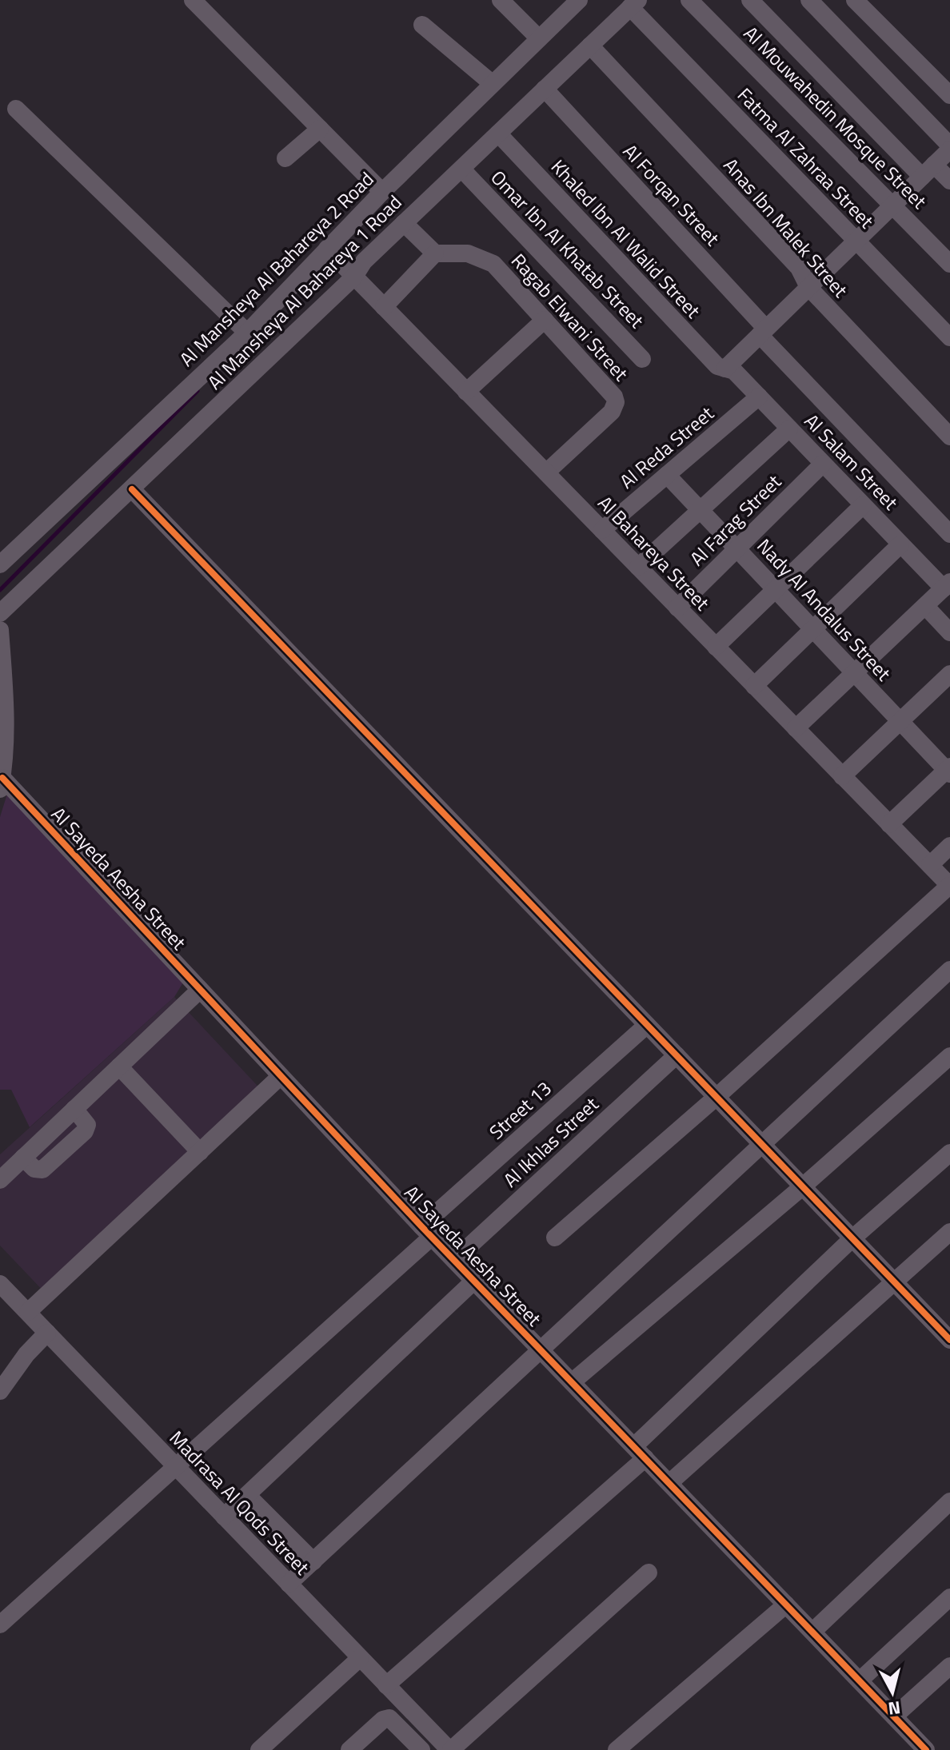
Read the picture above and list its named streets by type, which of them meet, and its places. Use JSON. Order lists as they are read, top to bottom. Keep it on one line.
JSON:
{"streets":{"street":["Al Mouwahedin Mosque Street","Fatma Al Zahraa Street","Al Forqan Street","Anas Ibn Malek Street","Khaled Ibn Al Walid Street","Omar Ibn Al Khatab Street","Al Mansheya Al Bahareya 2 Road","Al Mansheya Al Bahareya 1 Road","Ragab Elwani Street","Al Reda Street","Al Salam Street","Al Farag Street","Al Bahareya Street","Nady Al Andalus Street","Al Sayeda Aesha Street","Street 13","Al Ikhlas Street","Madrasa Al Qods Street"]},"crossings":[["Fatma Al Zahraa Street","Al Mansheya Al Bahareya 1 Road"],["Al Forqan Street","Al Mansheya Al Bahareya 1 Road"],["Anas Ibn Malek Street","Al Mansheya Al Bahareya 1 Road"],["Khaled Ibn Al Walid Street","Al Mansheya Al Bahareya 1 Road"],["Khaled Ibn Al Walid Street","Al Salam Street"],["Omar Ibn Al Khatab Street","Al Mansheya Al Bahareya 1 Road"],["Al Mansheya Al Bahareya 2 Road","Al Bahareya Street"],["Al Mansheya Al Bahareya 1 Road","Al Bahareya Street"],["Ragab Elwani Street","Al Bahareya Street"],["Al Reda Street","Al Salam Street"],["Al Reda Street","Al Bahareya Street"],["Al Reda Street","Nady Al Andalus Street"],["Al Salam Street","Al Farag Street"],["Al Farag Street","Al Bahareya Street"],["Al Farag Street","Nady Al Andalus Street"],["Al Sayeda Aesha Street","Street 13"],["Al Sayeda Aesha Street","Al Ikhlas Street"],["Street 13","Madrasa Al Qods Street"]],"north":"bottom"}
